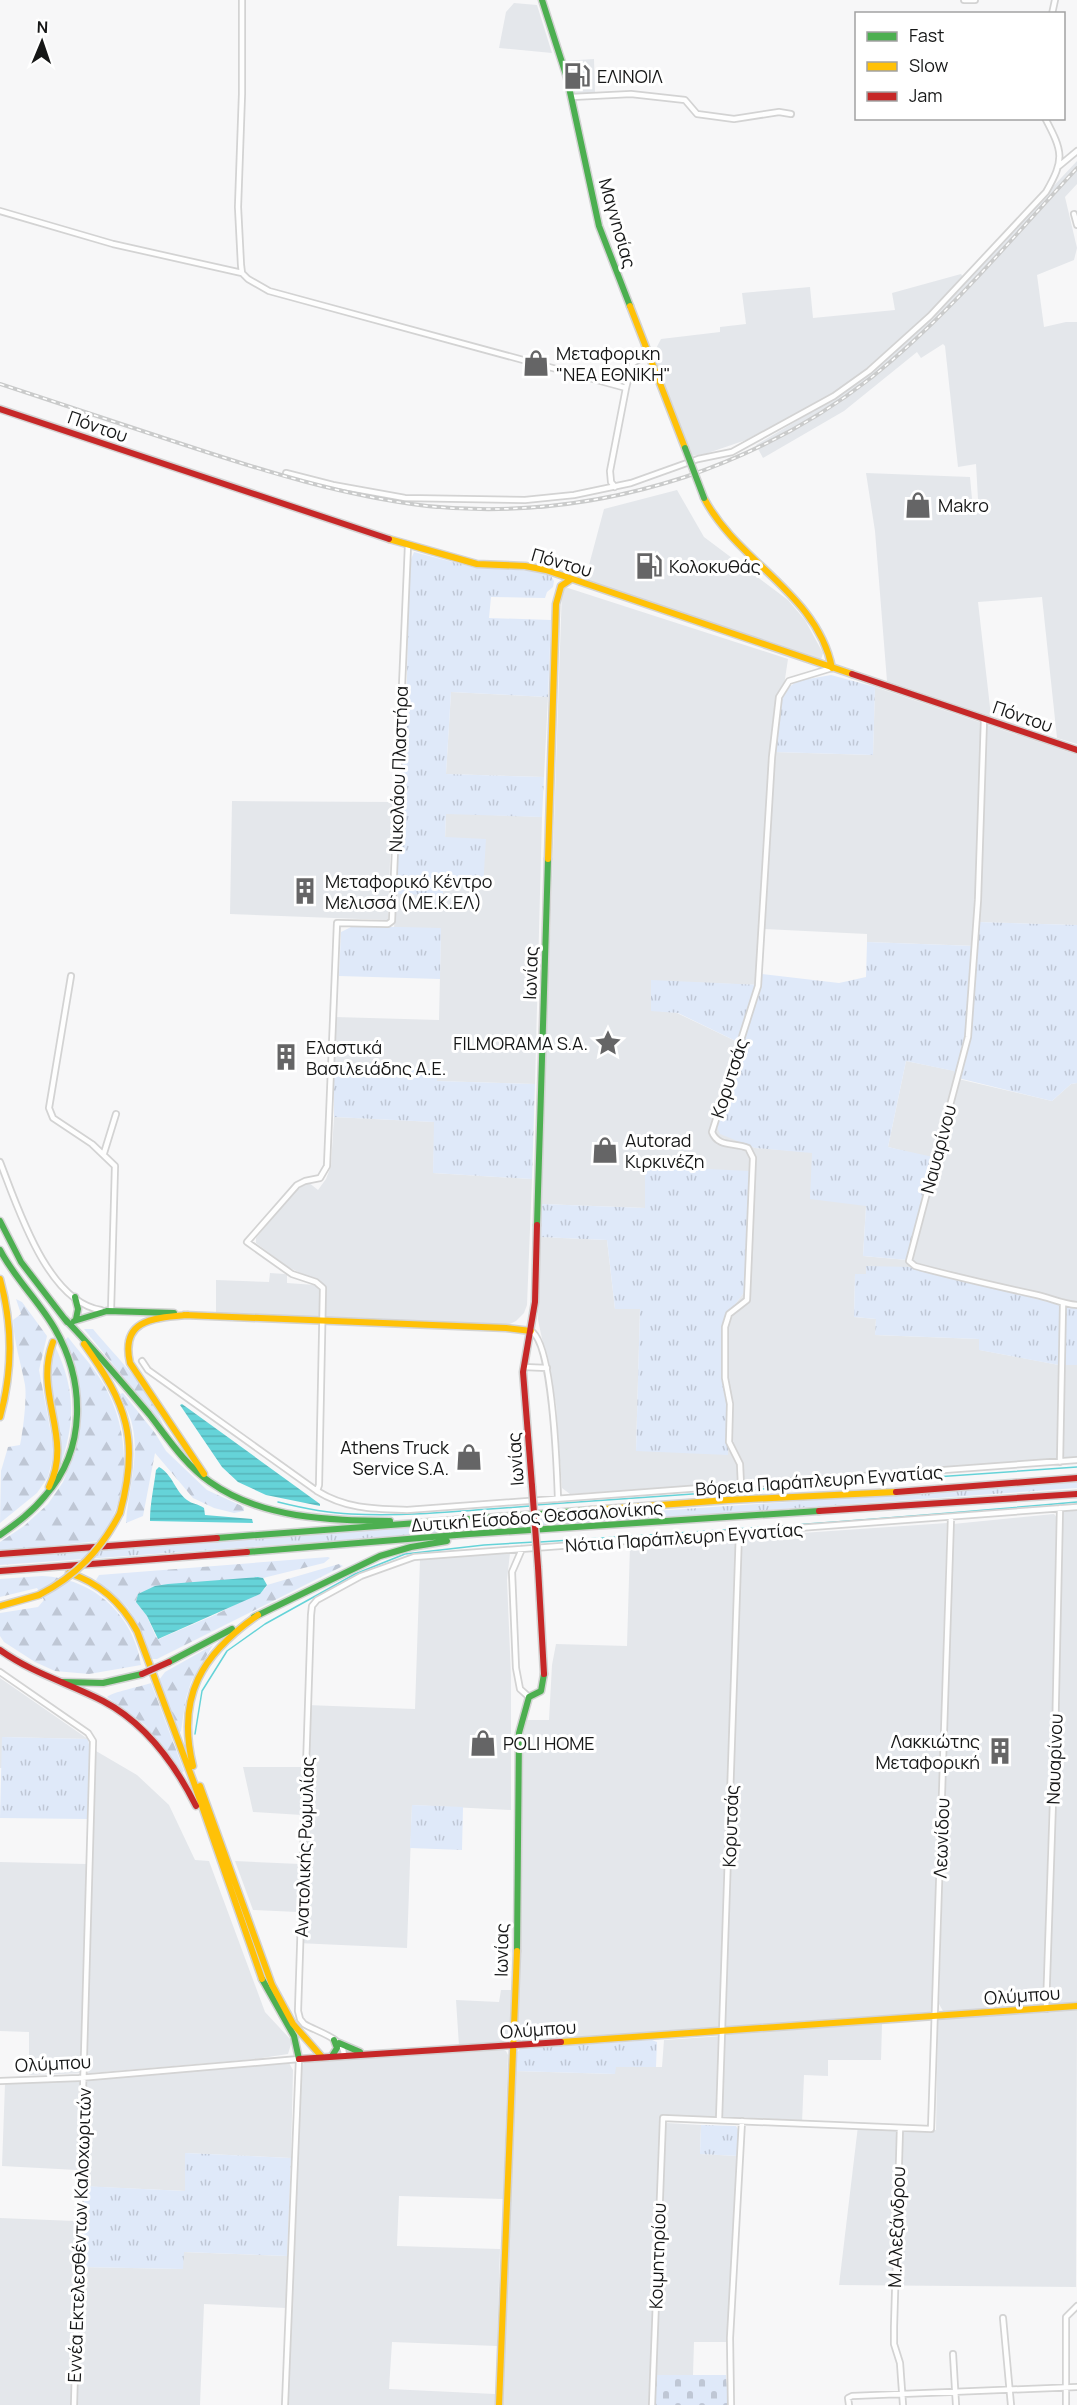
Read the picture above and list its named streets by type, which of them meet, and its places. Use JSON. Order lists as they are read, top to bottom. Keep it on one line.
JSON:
{"streets":{"main road":["Μαγνησίας","Πόντου","Ιωνίας","Δυτική Είσοδος Θεσσαλονίκης","Ολύμπου"],"street":["Νικολάου Πλαστήρα","Κορυτσάς","Ναυαρίνου","Βόρεια Παράπλευρη Εγνατίας","Νότια Παράπλευρη Εγνατίας","Λεωνίδου","Ανατολικής Ρωμυλίας","Μ.Αλεξάνδρου","Εννέα Εκτελεσθέντων Καλοχωριτών","Κοιμητηρίου"]},"crossings":[["Μαγνησίας","Πόντου"],["Μαγνησίας","Κορυτσάς"],["Πόντου","Νικολάου Πλαστήρα"],["Πόντου","Ιωνίας"],["Πόντου","Κορυτσάς"],["Πόντου","Ναυαρίνου"],["Ιωνίας","Ολύμπου"],["Κορυτσάς","Βόρεια Παράπλευρη Εγνατίας"],["Κορυτσάς","Νότια Παράπλευρη Εγνατίας"],["Κορυτσάς","Ολύμπου"],["Κορυτσάς","Κοιμητηρίου"],["Ναυαρίνου","Νότια Παράπλευρη Εγνατίας"],["Ναυαρίνου","Ολύμπου"],["Νότια Παράπλευρη Εγνατίας","Λεωνίδου"],["Νότια Παράπλευρη Εγνατίας","Ανατολικής Ρωμυλίας"],["Λεωνίδου","Ολύμπου"],["Λεωνίδου","Μ.Αλεξάνδρου"],["Ολύμπου","Εννέα Εκτελεσθέντων Καλοχωριτών"]],"places":{"fuel station":["ΕΛΙΝΟΙΛ","Κολοκυθάς"],"shop":["Μεταφορικη \"ΝΕΑ ΕΘΝΙΚΗ\"","Makro","Autorad Κιρκινέζη","Athens Truck Service S.A.","POLI HOME"],"building":["Μεταφορικό Κέντρο Μελισσά (ΜΕ.Κ.ΕΛ)","Ελαστικά Βασιλειάδης Α.Ε.","Λακκιώτης Μεταφορική"],"place":["FILMORAMA S.A."]},"legend":["Fast","Slow","Jam"],"north":"top"}
